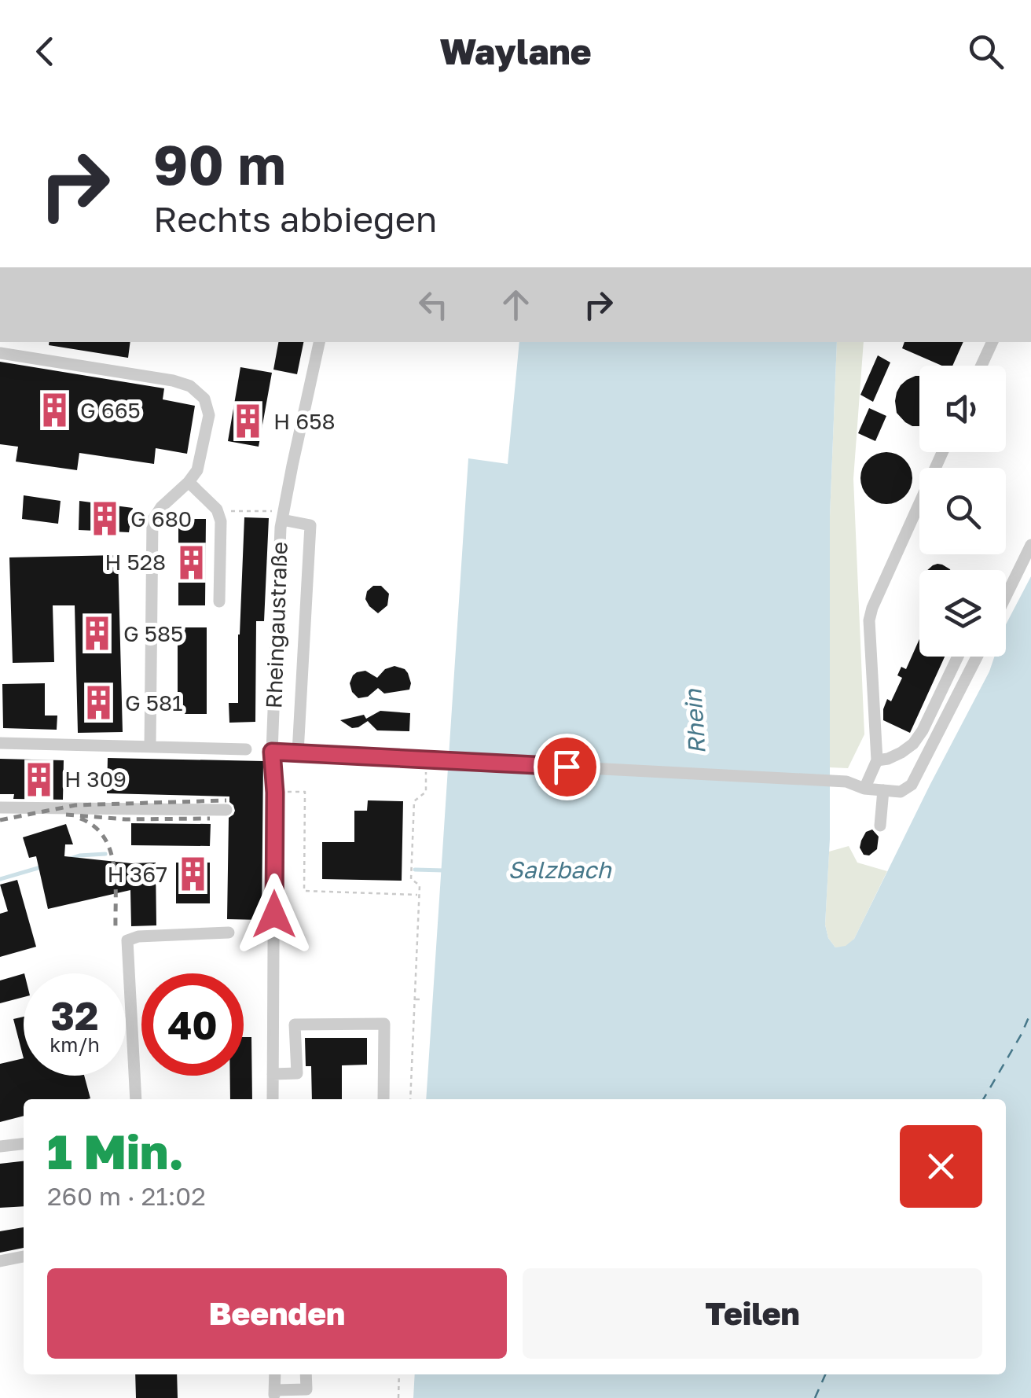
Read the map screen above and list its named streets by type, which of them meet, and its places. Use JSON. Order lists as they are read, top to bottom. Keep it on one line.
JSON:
{"streets":{"street":["Rheingaustraße"]},"water":["Rhein","Salzbach"],"places":{"building":["G 665","H 658","G 680","H 528","G 585","G 581","H 309","H 367"]},"page":{"header":"Waylane","turn":["90 m","Rechts abbiegen"],"speed":"32 km/h","limit":"40","heading":["1 Min.","260 m · 21:02"],"buttons":["Beenden","Teilen"]}}
